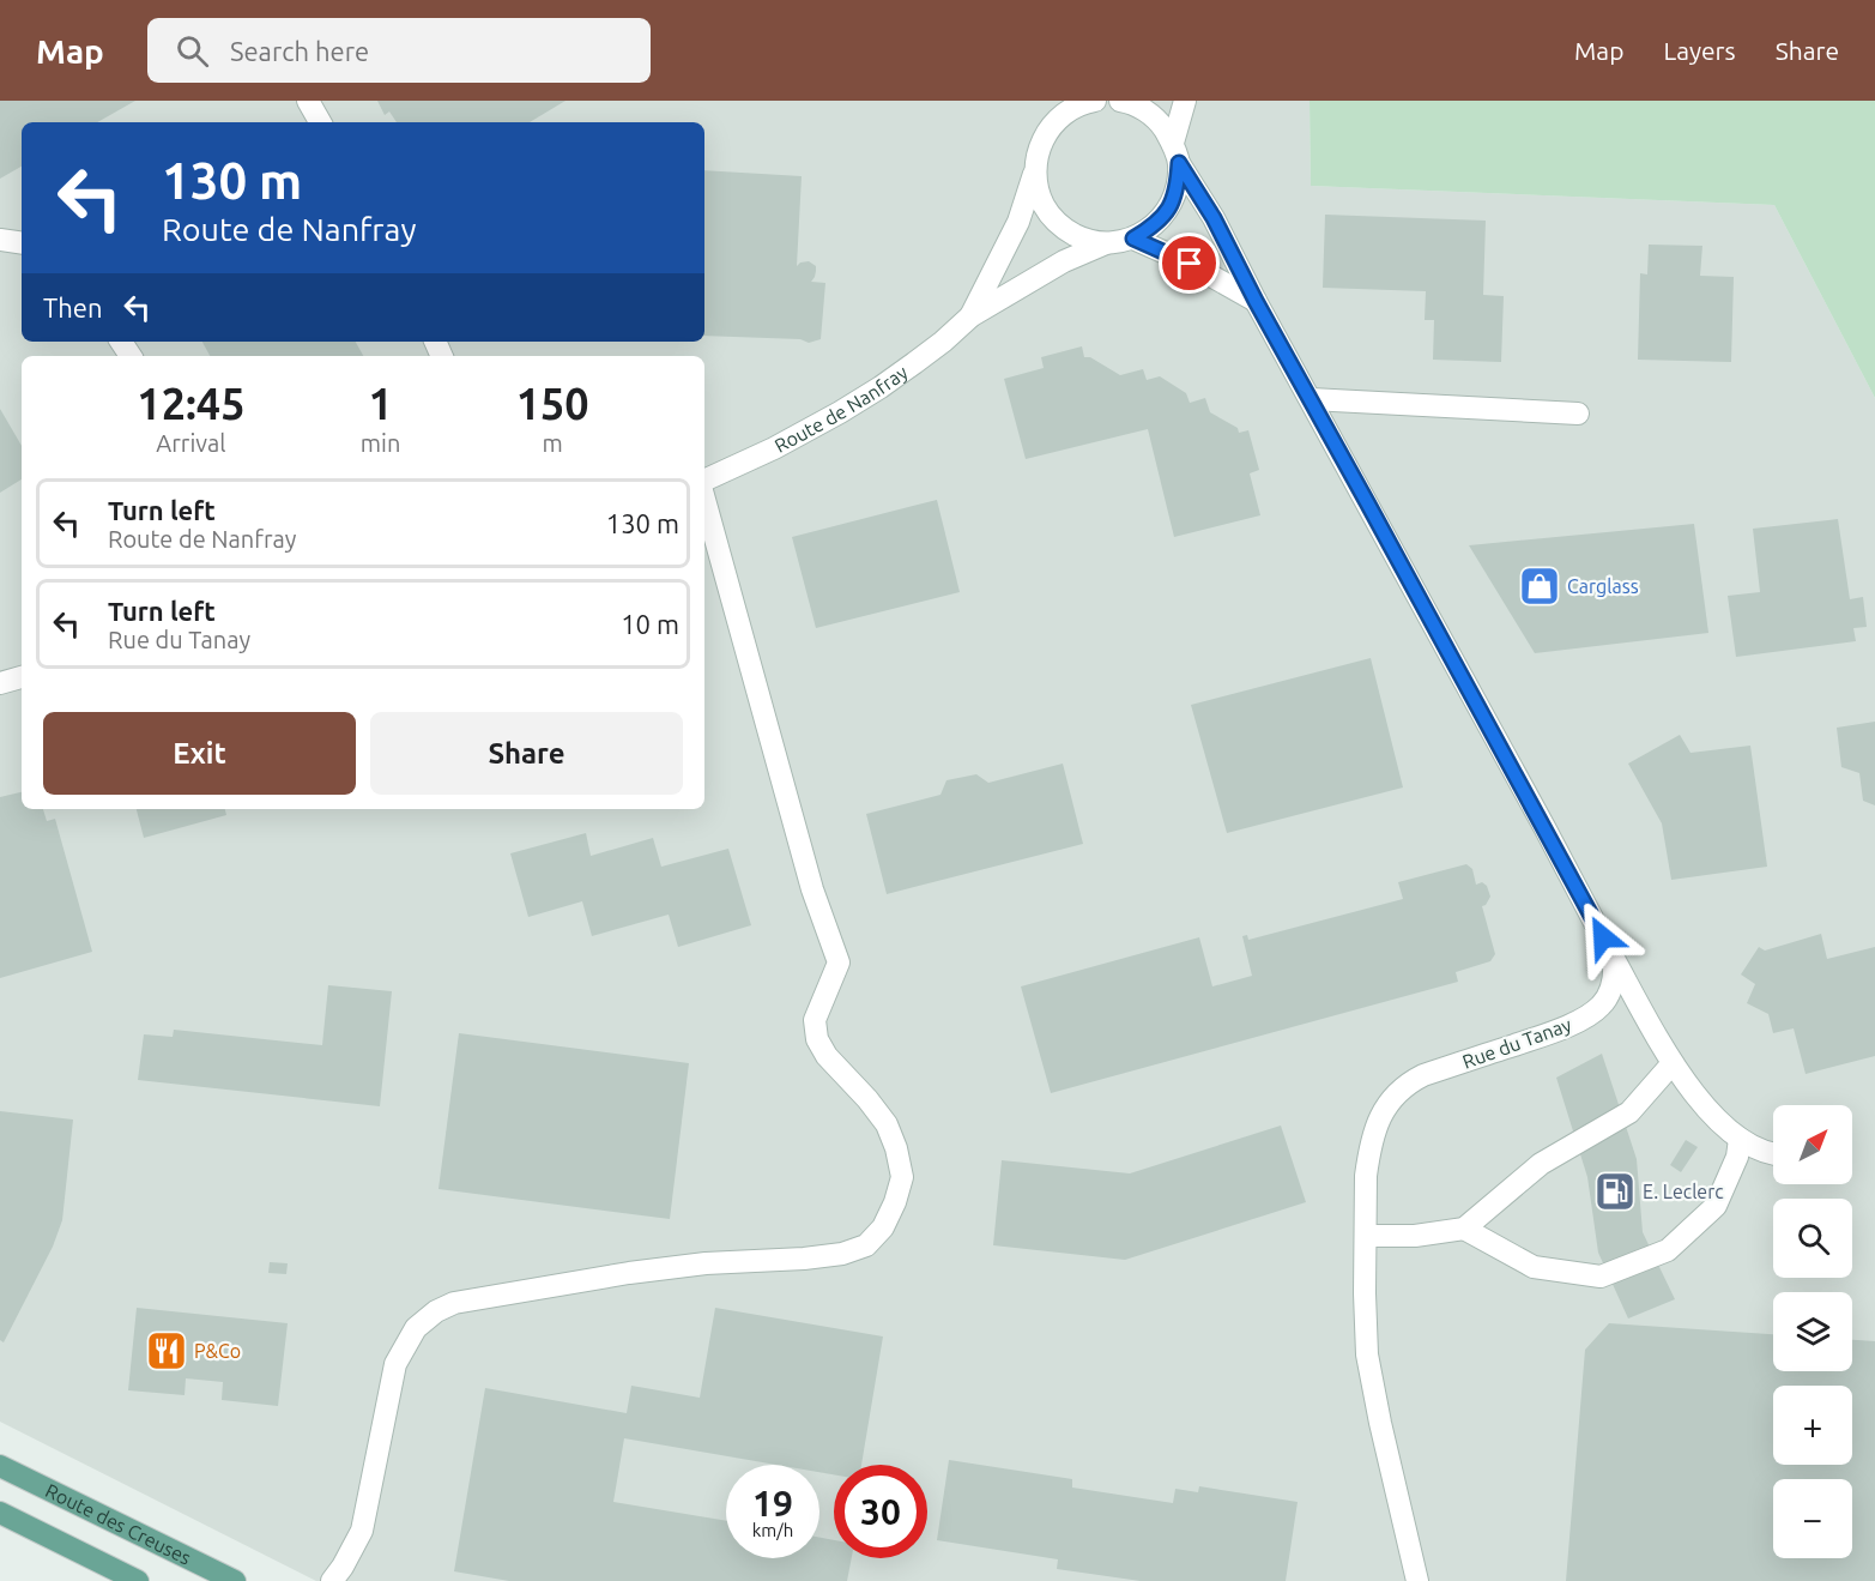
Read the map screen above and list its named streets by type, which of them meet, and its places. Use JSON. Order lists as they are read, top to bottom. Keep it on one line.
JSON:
{"streets":{"main road":["Route des Creuses"],"street":["Route de Nanfray","Rue du Tanay"]},"places":{"shop":["Carglass"],"fuel station":["E. Leclerc"],"restaurant":["P&Co"]},"north":"top right","page":{"header":"Map","search":"Search here","nav":["Map","Layers","Share"],"turn":["130 m","Route de Nanfray"],"then":"Then","eta":["12:45","Arrival","1","min","150","m"],"list":[{"name":"Turn left","note":"Route de Nanfray","value":"130 m"},{"name":"Turn left","note":"Rue du Tanay","value":"10 m"}],"buttons":["Exit","Share"],"map_buttons":["+","−"],"speed":"19 km/h","limit":"30"}}
